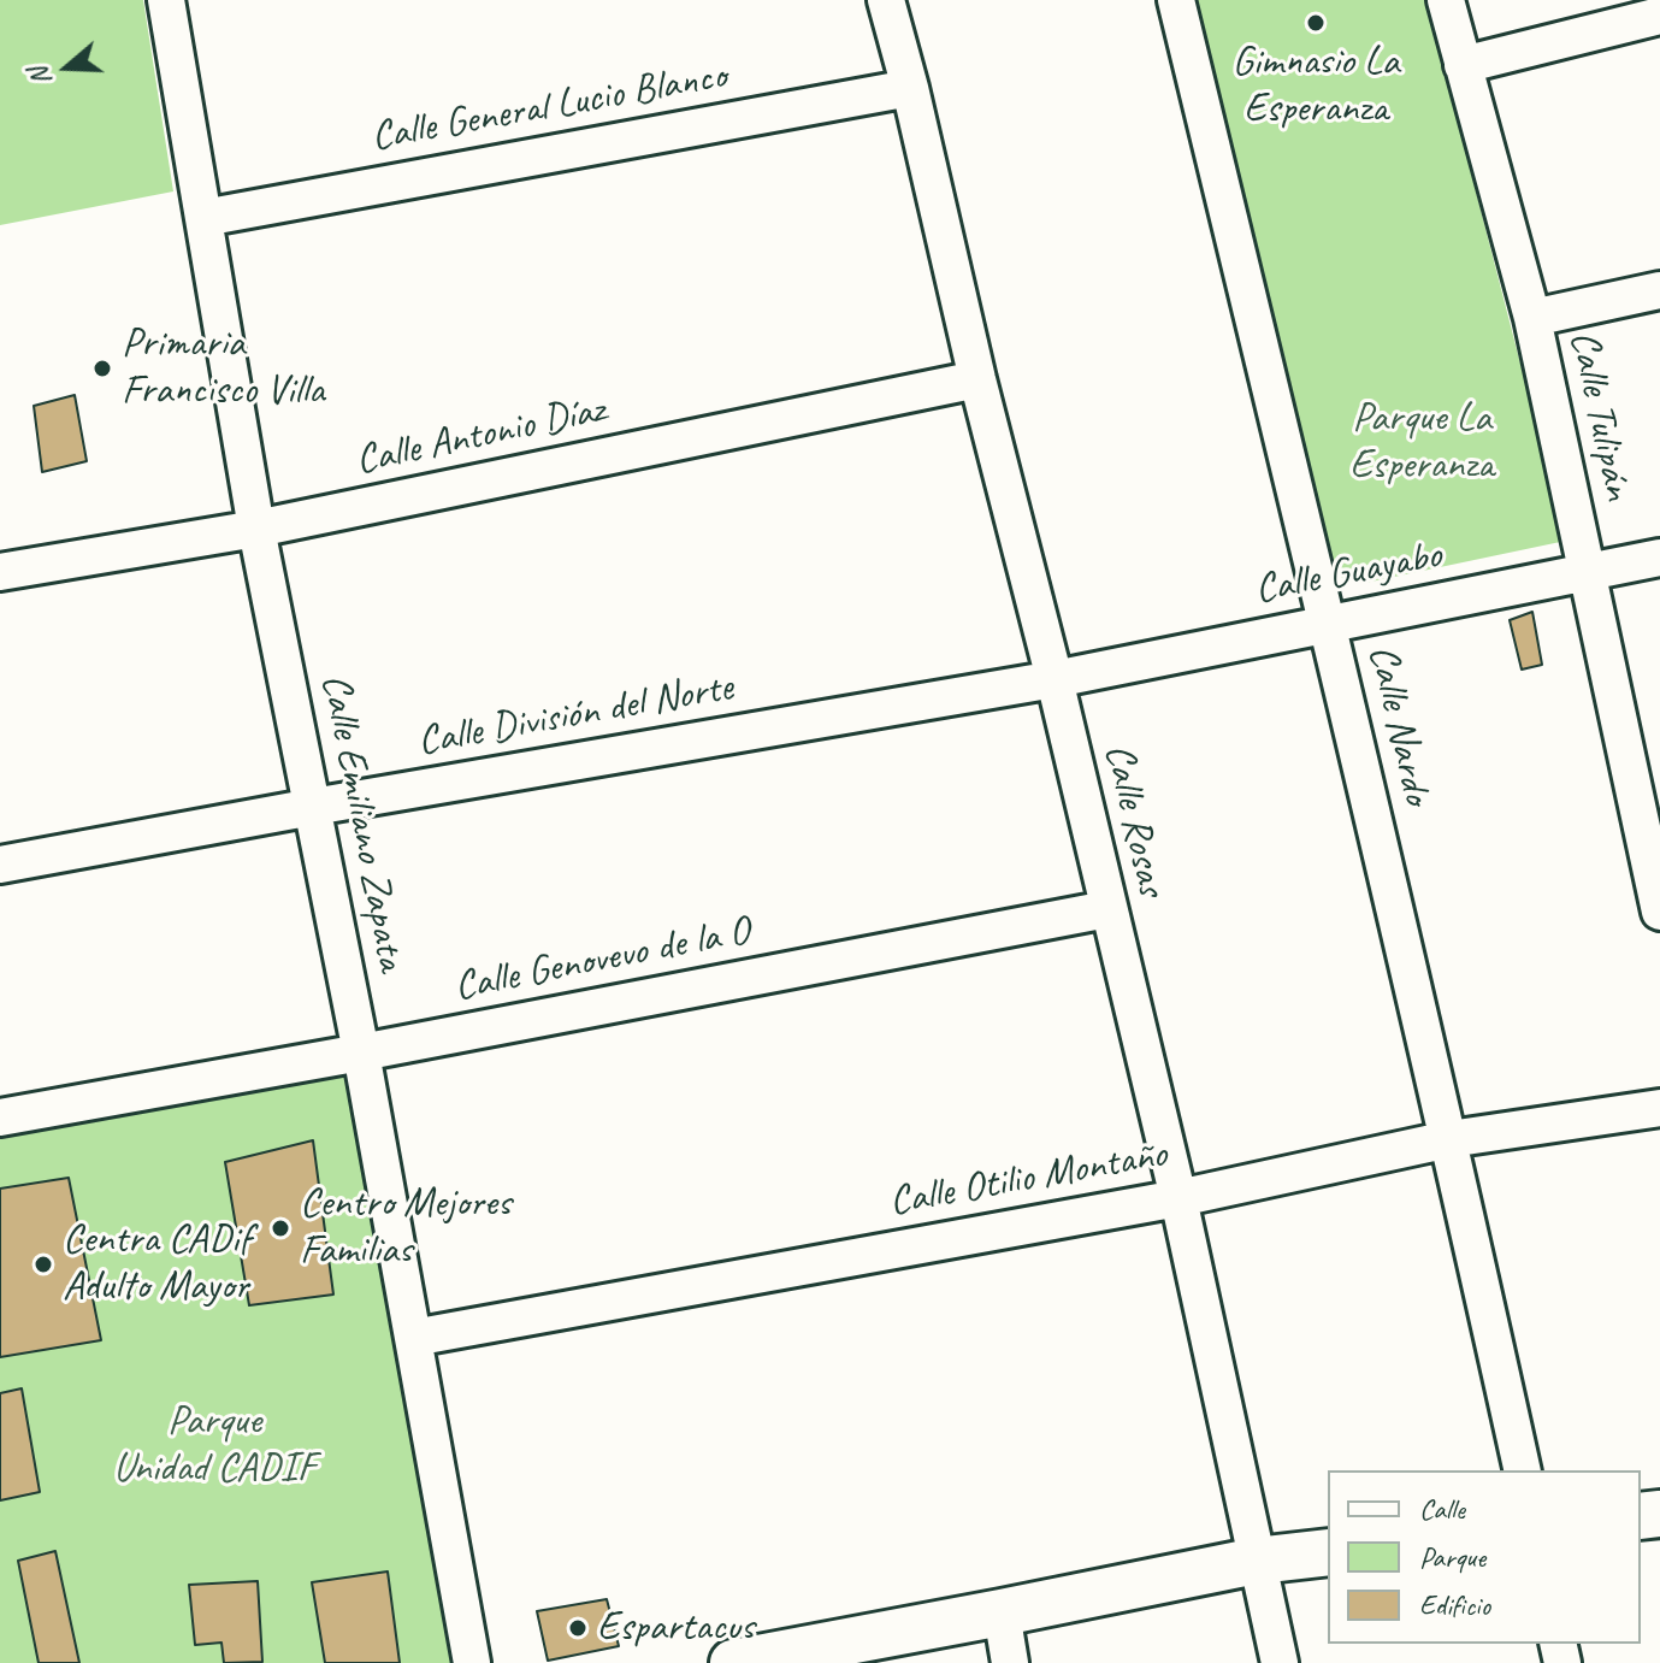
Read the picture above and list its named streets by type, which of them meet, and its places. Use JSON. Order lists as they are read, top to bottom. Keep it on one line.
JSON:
{"streets":{"street":["Calle General Lucio Blanco","Calle Tulipán","Calle Antonio Díaz","Calle Guayabo","Calle División del Norte","Calle Nardo","Calle Rosas","Calle Emiliano Zapata","Calle Genovevo de la O","Calle Otilio Montaño"]},"crossings":[["Calle General Lucio Blanco","Calle Rosas"],["Calle General Lucio Blanco","Calle Emiliano Zapata"],["Calle Tulipán","Calle Guayabo"],["Calle Antonio Díaz","Calle Rosas"],["Calle Antonio Díaz","Calle Emiliano Zapata"],["Calle Guayabo","Calle División del Norte"],["Calle Guayabo","Calle Nardo"],["Calle Guayabo","Calle Rosas"],["Calle División del Norte","Calle Rosas"],["Calle División del Norte","Calle Emiliano Zapata"],["Calle Nardo","Calle Otilio Montaño"],["Calle Rosas","Calle Genovevo de la O"],["Calle Rosas","Calle Otilio Montaño"],["Calle Emiliano Zapata","Calle Genovevo de la O"],["Calle Emiliano Zapata","Calle Otilio Montaño"]],"parks":["Parque La Esperanza","Parque Unidad CADIF"],"places":["Gimnasio La Esperanza","Primaria Francisco Villa","Centro Mejores Familias","Centra CADif Adulto Mayor","Espartacus"],"legend":["Calle","Parque","Edificio"],"north":"left"}
